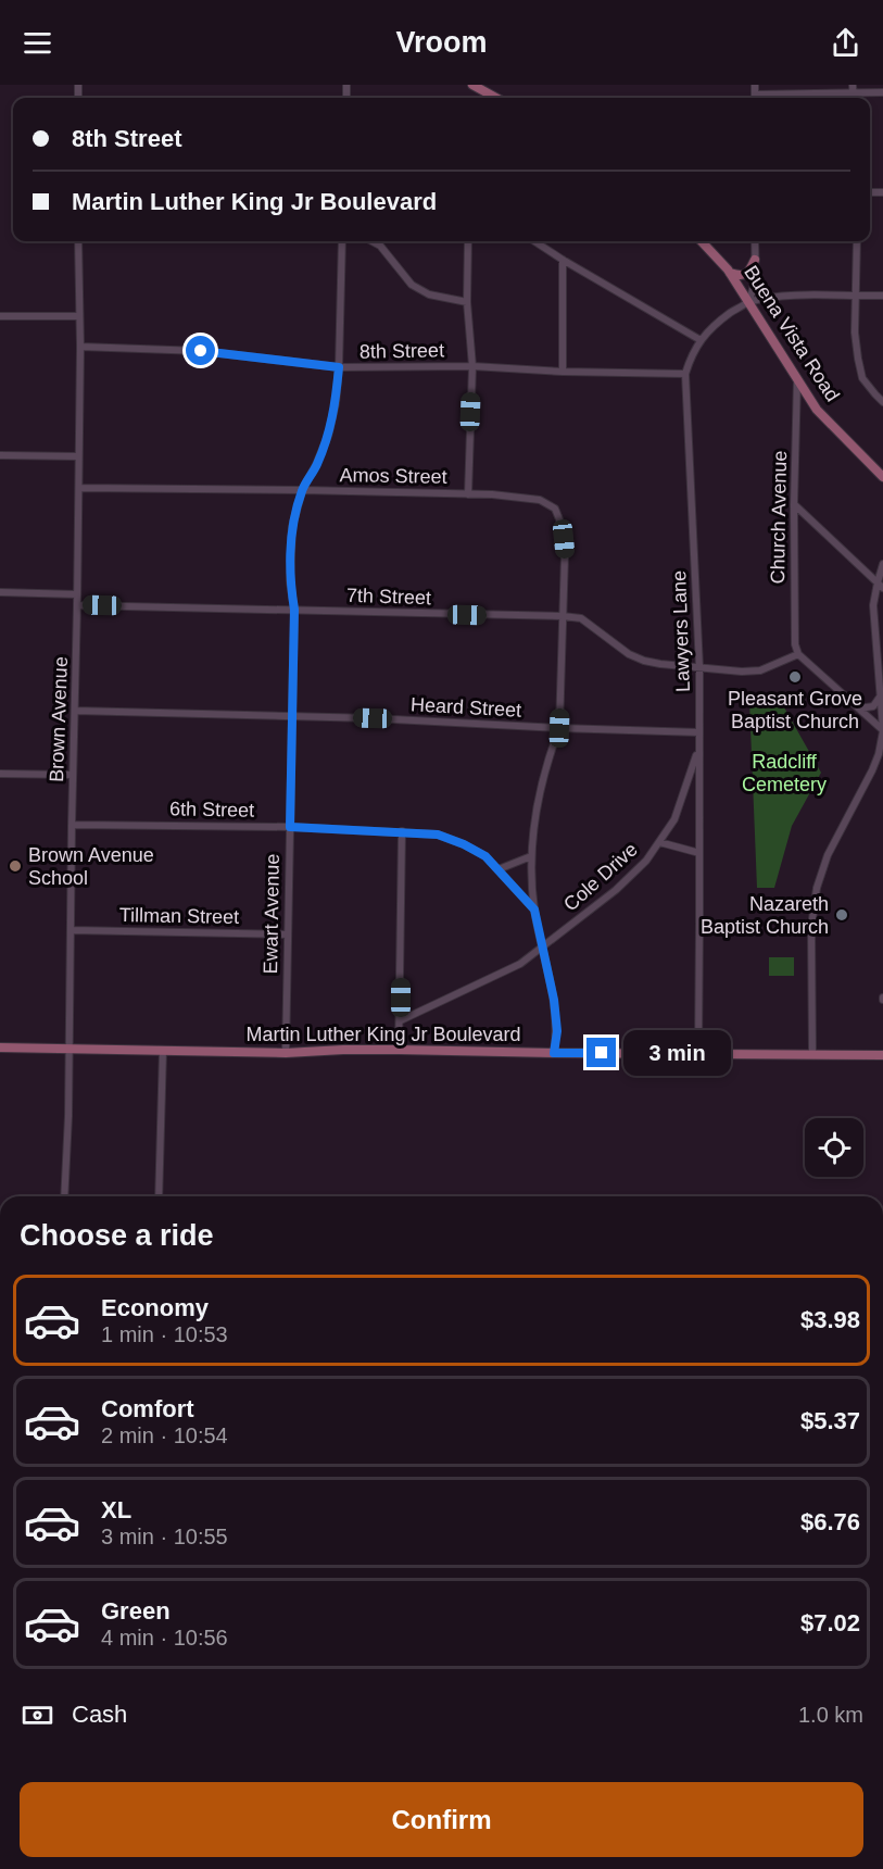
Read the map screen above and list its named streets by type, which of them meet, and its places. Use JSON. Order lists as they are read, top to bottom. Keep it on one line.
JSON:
{"streets":{"main road":["Buena Vista Road","Martin Luther King Jr Boulevard"],"street":["8th Street","Amos Street","Church Avenue","7th Street","Lawyers Lane","Heard Street","Brown Avenue","6th Street","Cole Drive","Ewart Avenue","Tillman Street"]},"crossings":[["Buena Vista Road","Church Avenue"],["Buena Vista Road","Lawyers Lane"],["8th Street","Lawyers Lane"],["8th Street","Brown Avenue"],["8th Street","Ewart Avenue"],["Amos Street","7th Street"],["Amos Street","Heard Street"],["Amos Street","Brown Avenue"],["Amos Street","6th Street"],["Amos Street","Cole Drive"],["Amos Street","Ewart Avenue"],["Amos Street","Martin Luther King Jr Boulevard"],["Church Avenue","7th Street"],["7th Street","Lawyers Lane"],["7th Street","Brown Avenue"],["7th Street","Ewart Avenue"],["Lawyers Lane","Heard Street"],["Lawyers Lane","Cole Drive"],["Lawyers Lane","Martin Luther King Jr Boulevard"],["Heard Street","Brown Avenue"],["Heard Street","Ewart Avenue"],["Brown Avenue","6th Street"],["Brown Avenue","Tillman Street"],["Brown Avenue","Martin Luther King Jr Boulevard"],["6th Street","Ewart Avenue"],["Ewart Avenue","Tillman Street"],["Ewart Avenue","Martin Luther King Jr Boulevard"]],"parks":["Radcliff Cemetery"],"places":["Pleasant Grove Baptist Church","Brown Avenue School","Nazareth Baptist Church"],"page":{"header":"Vroom","banner":["8th Street","Martin Luther King Jr Boulevard"],"bubble":"3 min","heading":"Choose a ride","list":[{"name":"Economy","note":"1 min · 10:53","value":"$3.98"},{"name":"Comfort","note":"2 min · 10:54","value":"$5.37"},{"name":"XL","note":"3 min · 10:55","value":"$6.76"},{"name":"Green","note":"4 min · 10:56","value":"$7.02"}],"pay":["Cash","1.0 km"],"buttons":"Confirm"}}
